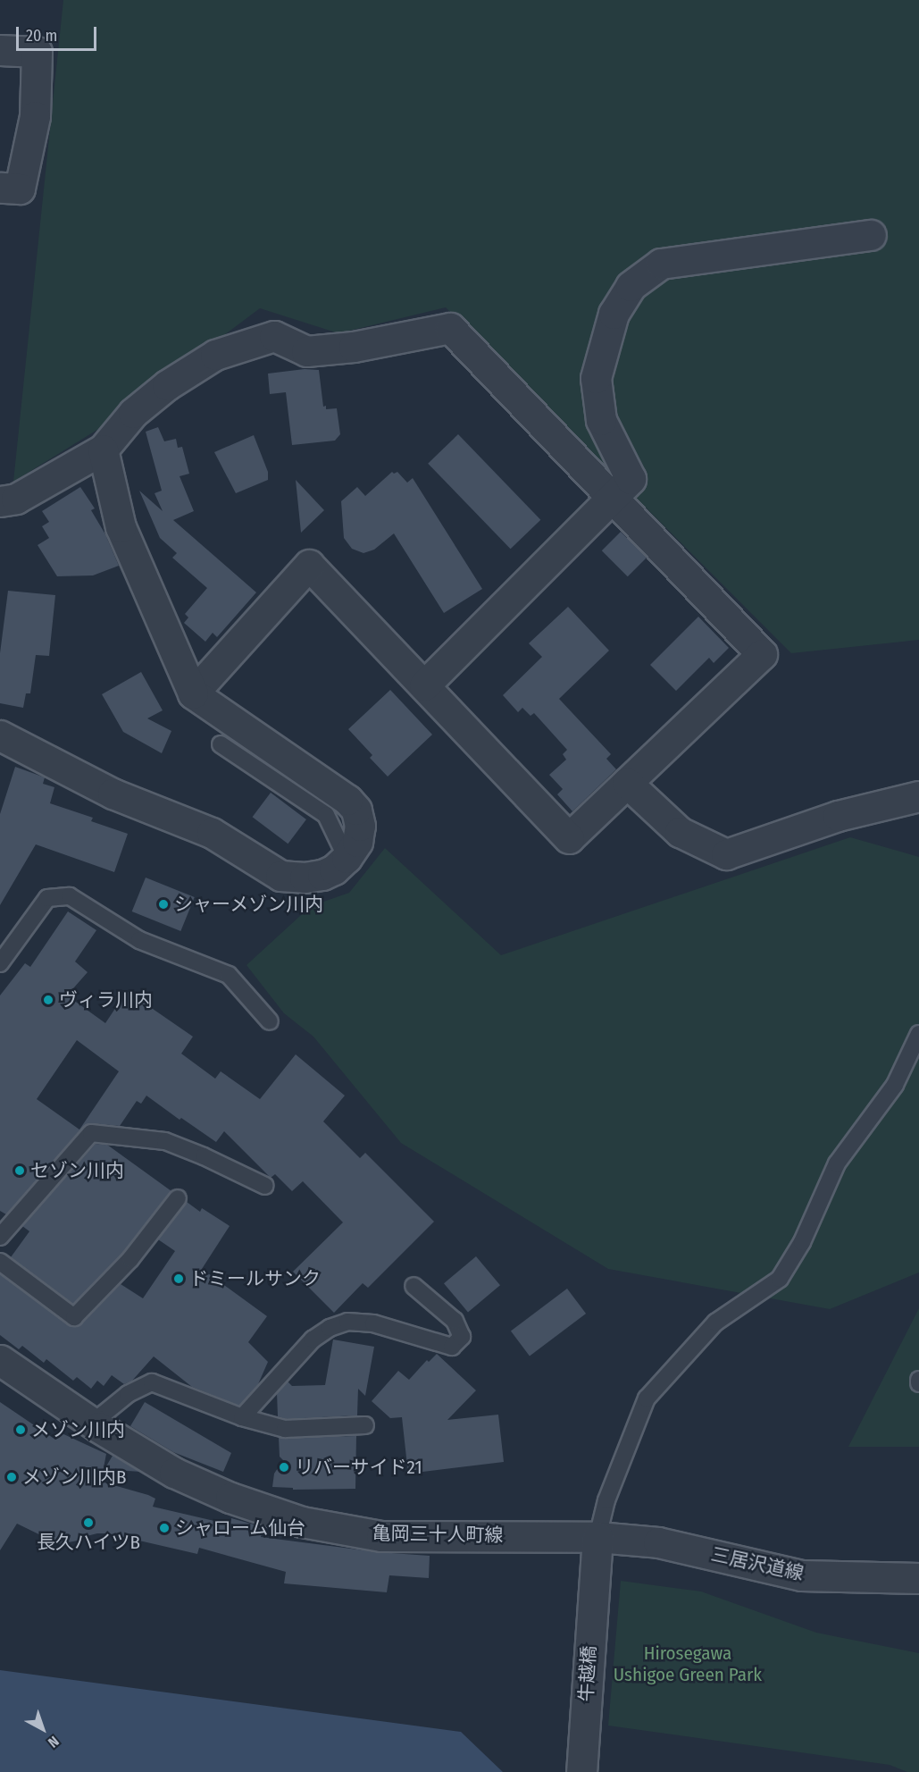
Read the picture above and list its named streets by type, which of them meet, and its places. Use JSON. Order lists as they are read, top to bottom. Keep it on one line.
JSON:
{"streets":{"street":["亀岡三十人町線","三居沢道線","牛越橋"]},"crossings":[["亀岡三十人町線","三居沢道線"],["亀岡三十人町線","牛越橋"],["三居沢道線","牛越橋"]],"parks":["Hirosegawa Ushigoe Green Park"],"places":["シャーメゾン川内","ヴィラ川内","セゾン川内","ドミールサンク","メゾン川内","リバーサイド21","メゾン川内B","長久ハイツB","シャローム仙台"],"scale_bar":"20 m","north":"bottom right"}
